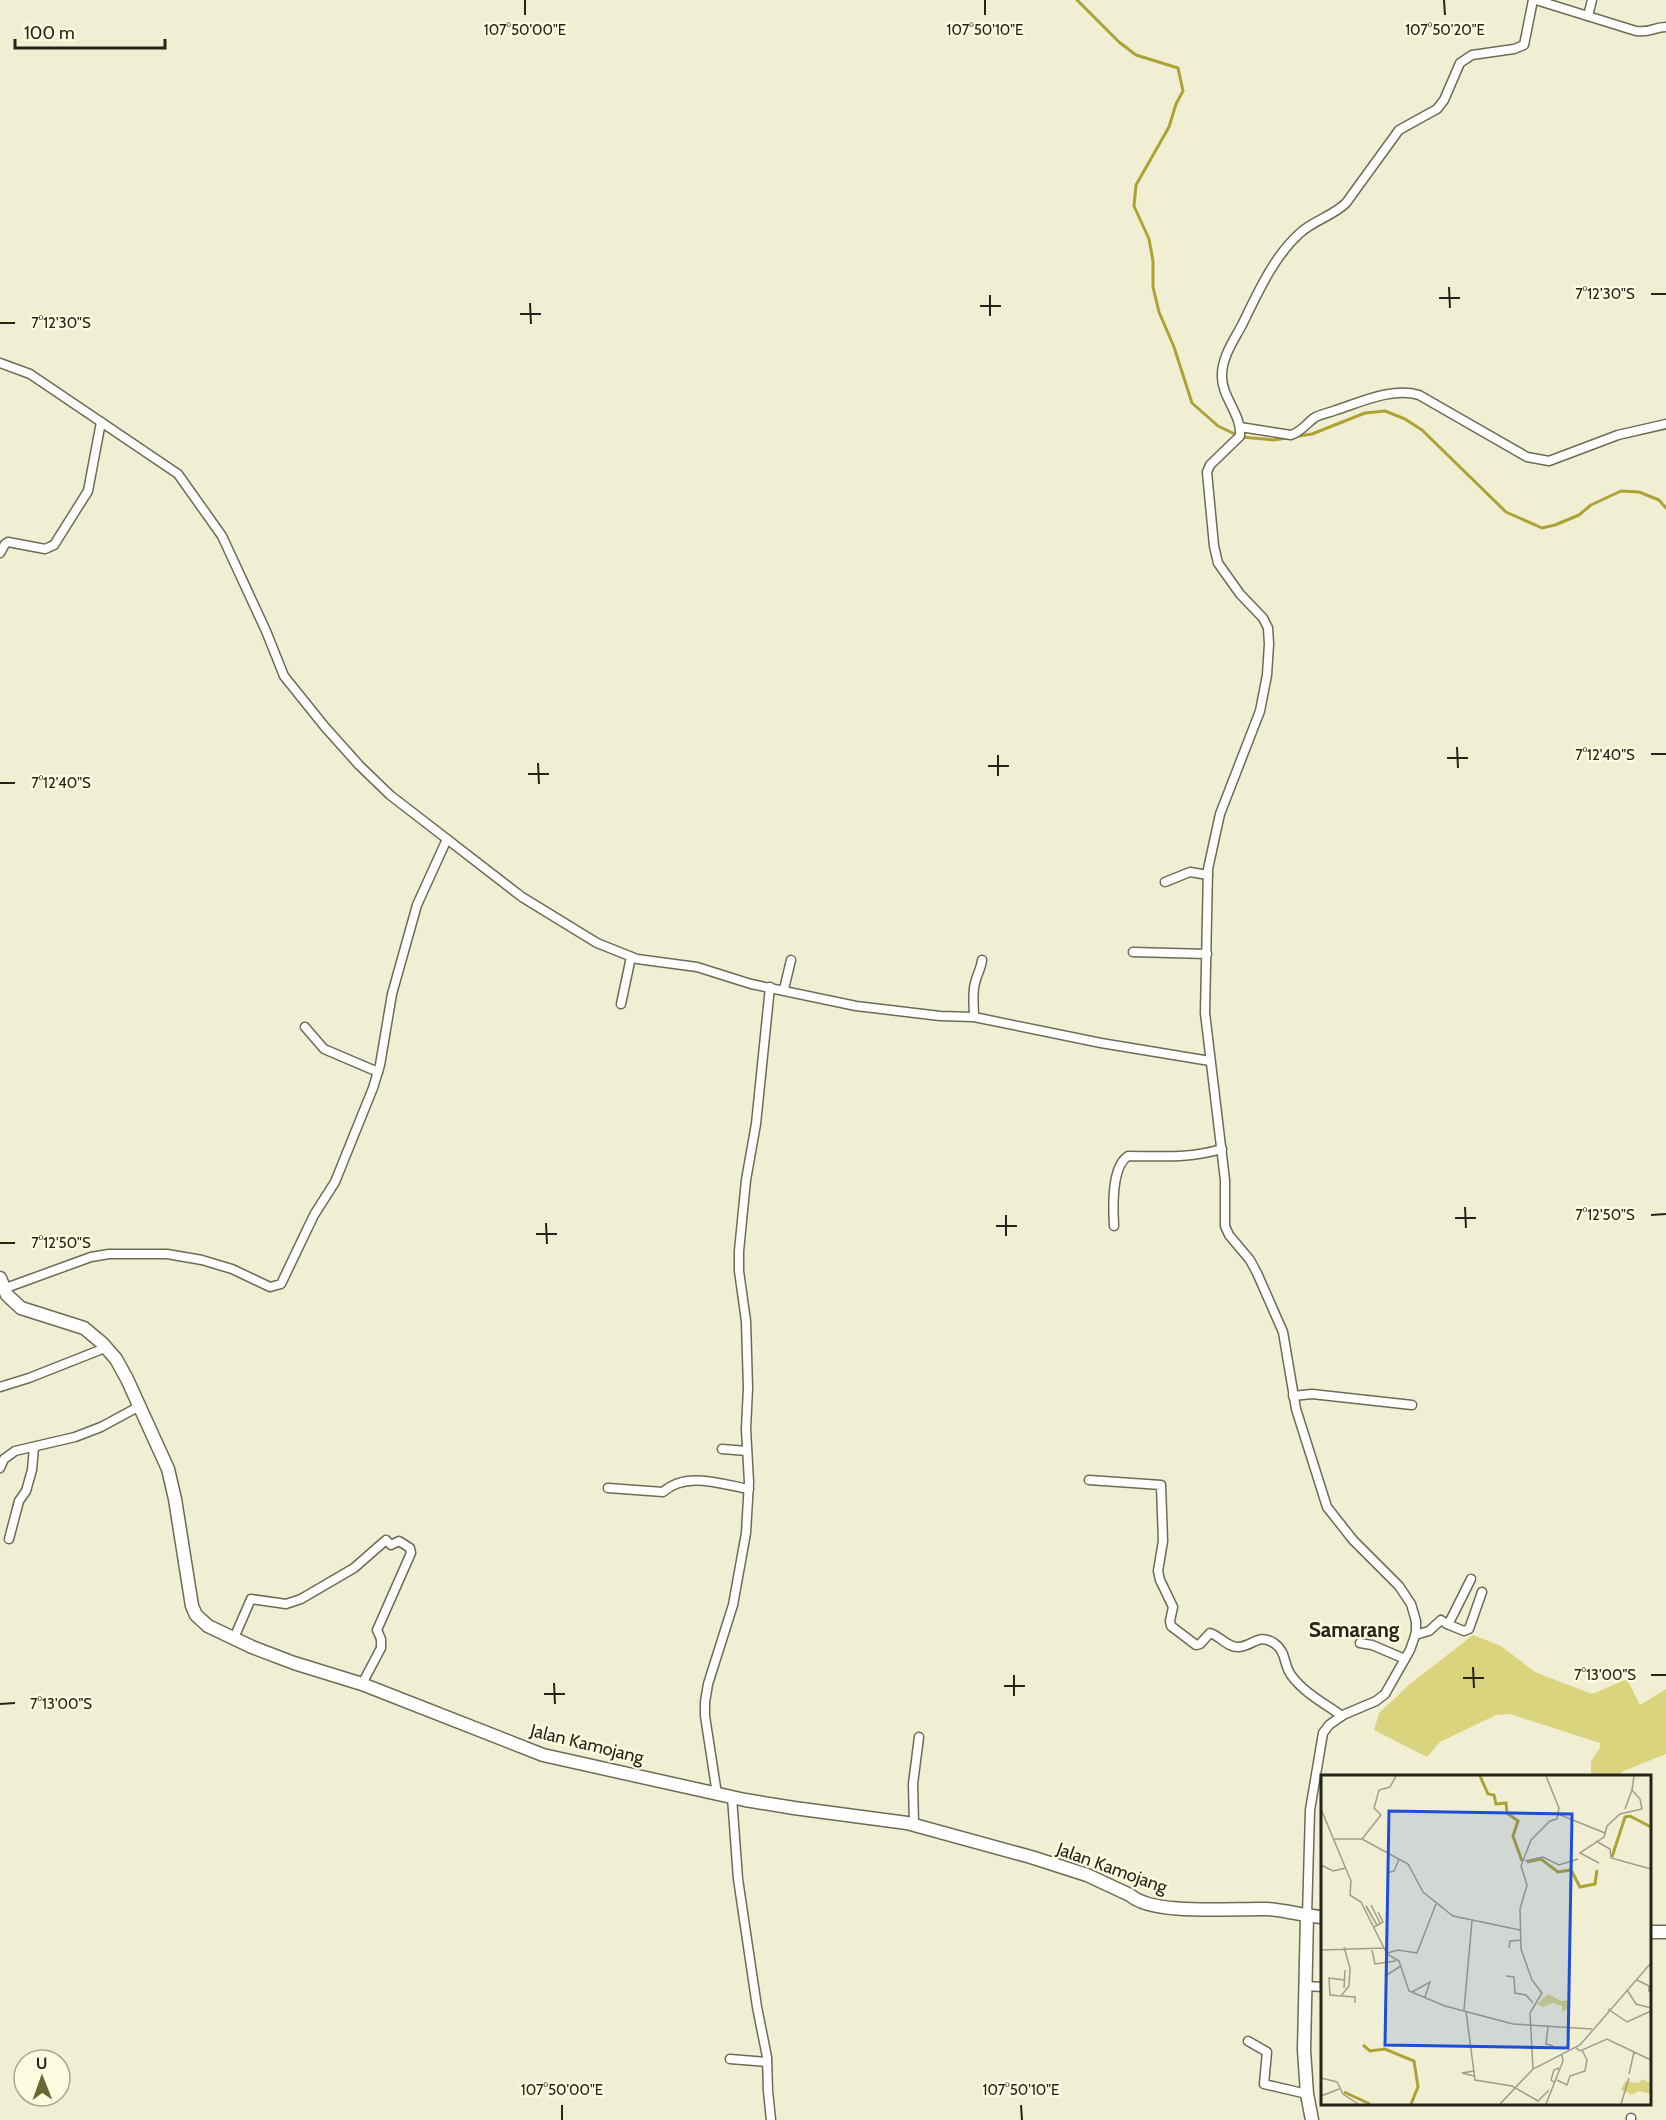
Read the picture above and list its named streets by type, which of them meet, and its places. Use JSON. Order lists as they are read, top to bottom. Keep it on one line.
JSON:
{"streets":{"main road":["Jalan Kamojang"]},"districts":["Samarang"],"scale_bar":"100 m","north":"top","coordinates":["107°50'00\"E","107°50'10\"E","107°50'20\"E","7°12'30\"S","7°12'40\"S","7°12'50\"S","7°13'00\"S"]}
